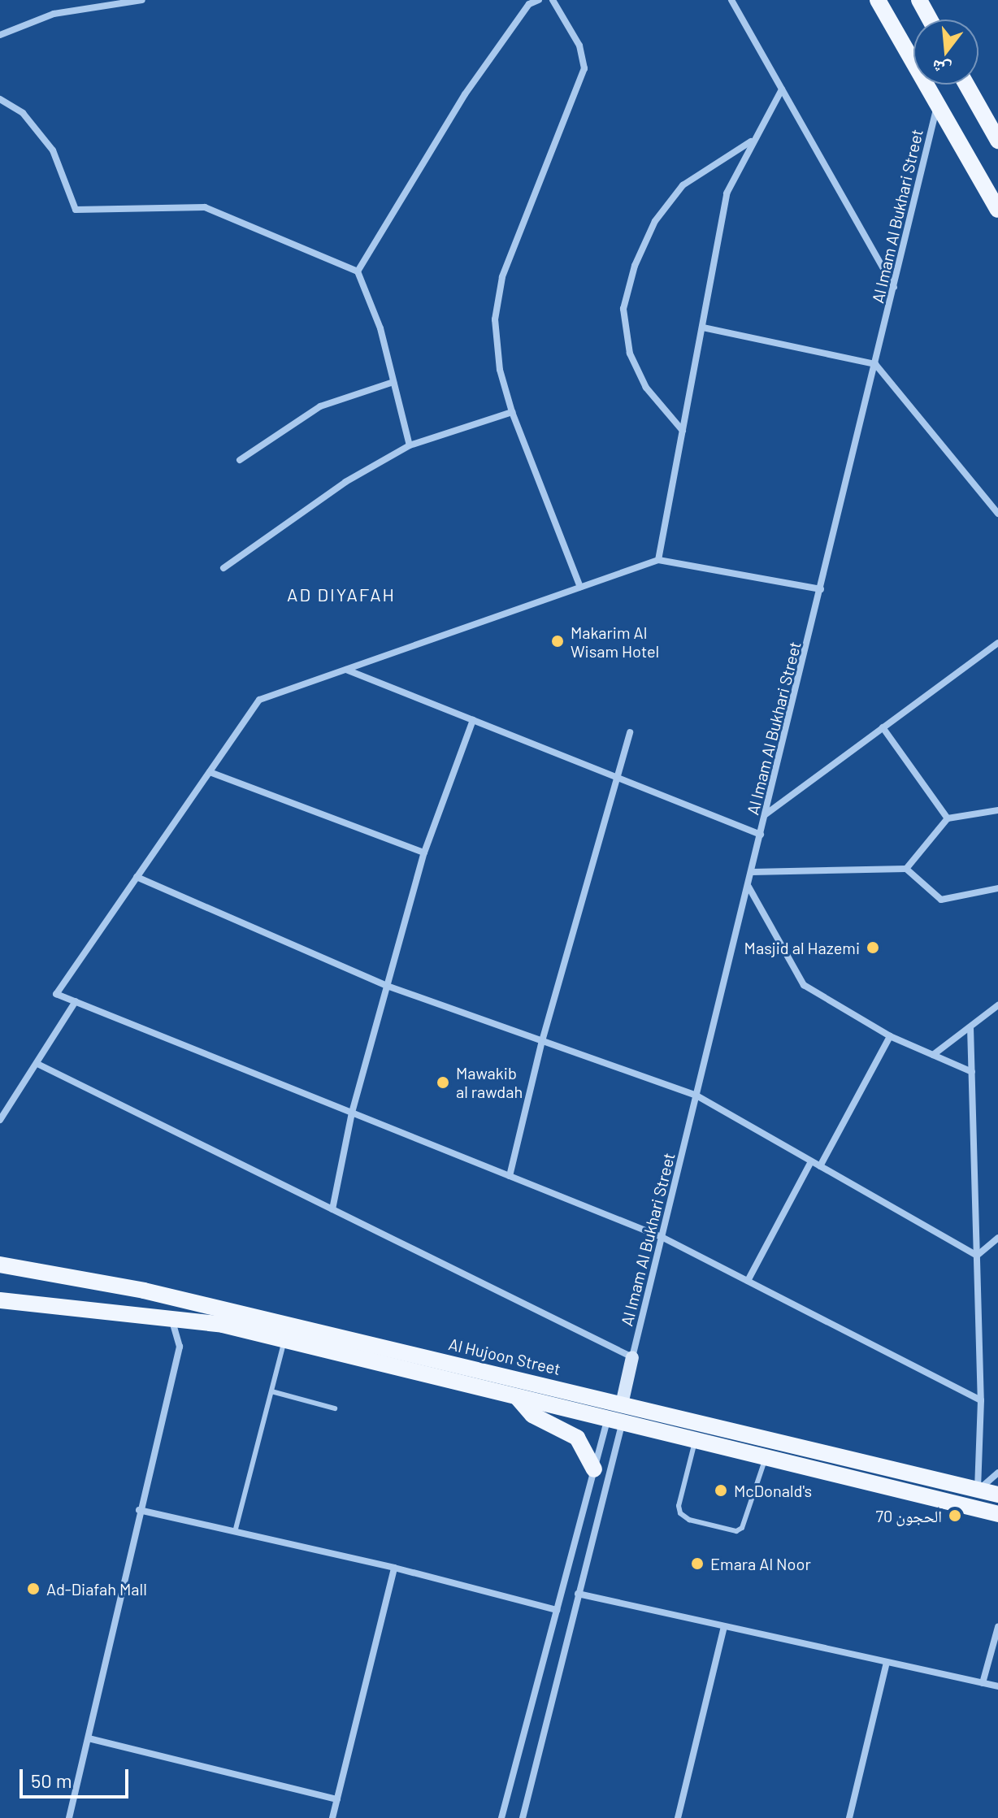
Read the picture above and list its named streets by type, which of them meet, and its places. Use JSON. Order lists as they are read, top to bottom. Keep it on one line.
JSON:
{"streets":{"main road":["Al Hujoon Street"],"street":["Al Imam Al Bukhari Street"]},"districts":["AD DIYAFAH"],"places":["Makarim Al Wisam Hotel","Masjid al Hazemi","Mawakib al rawdah","McDonald's","الحجون 70","Emara Al Noor","Ad-Diafah Mall"],"scale_bar":"50 m","north":"bottom"}
